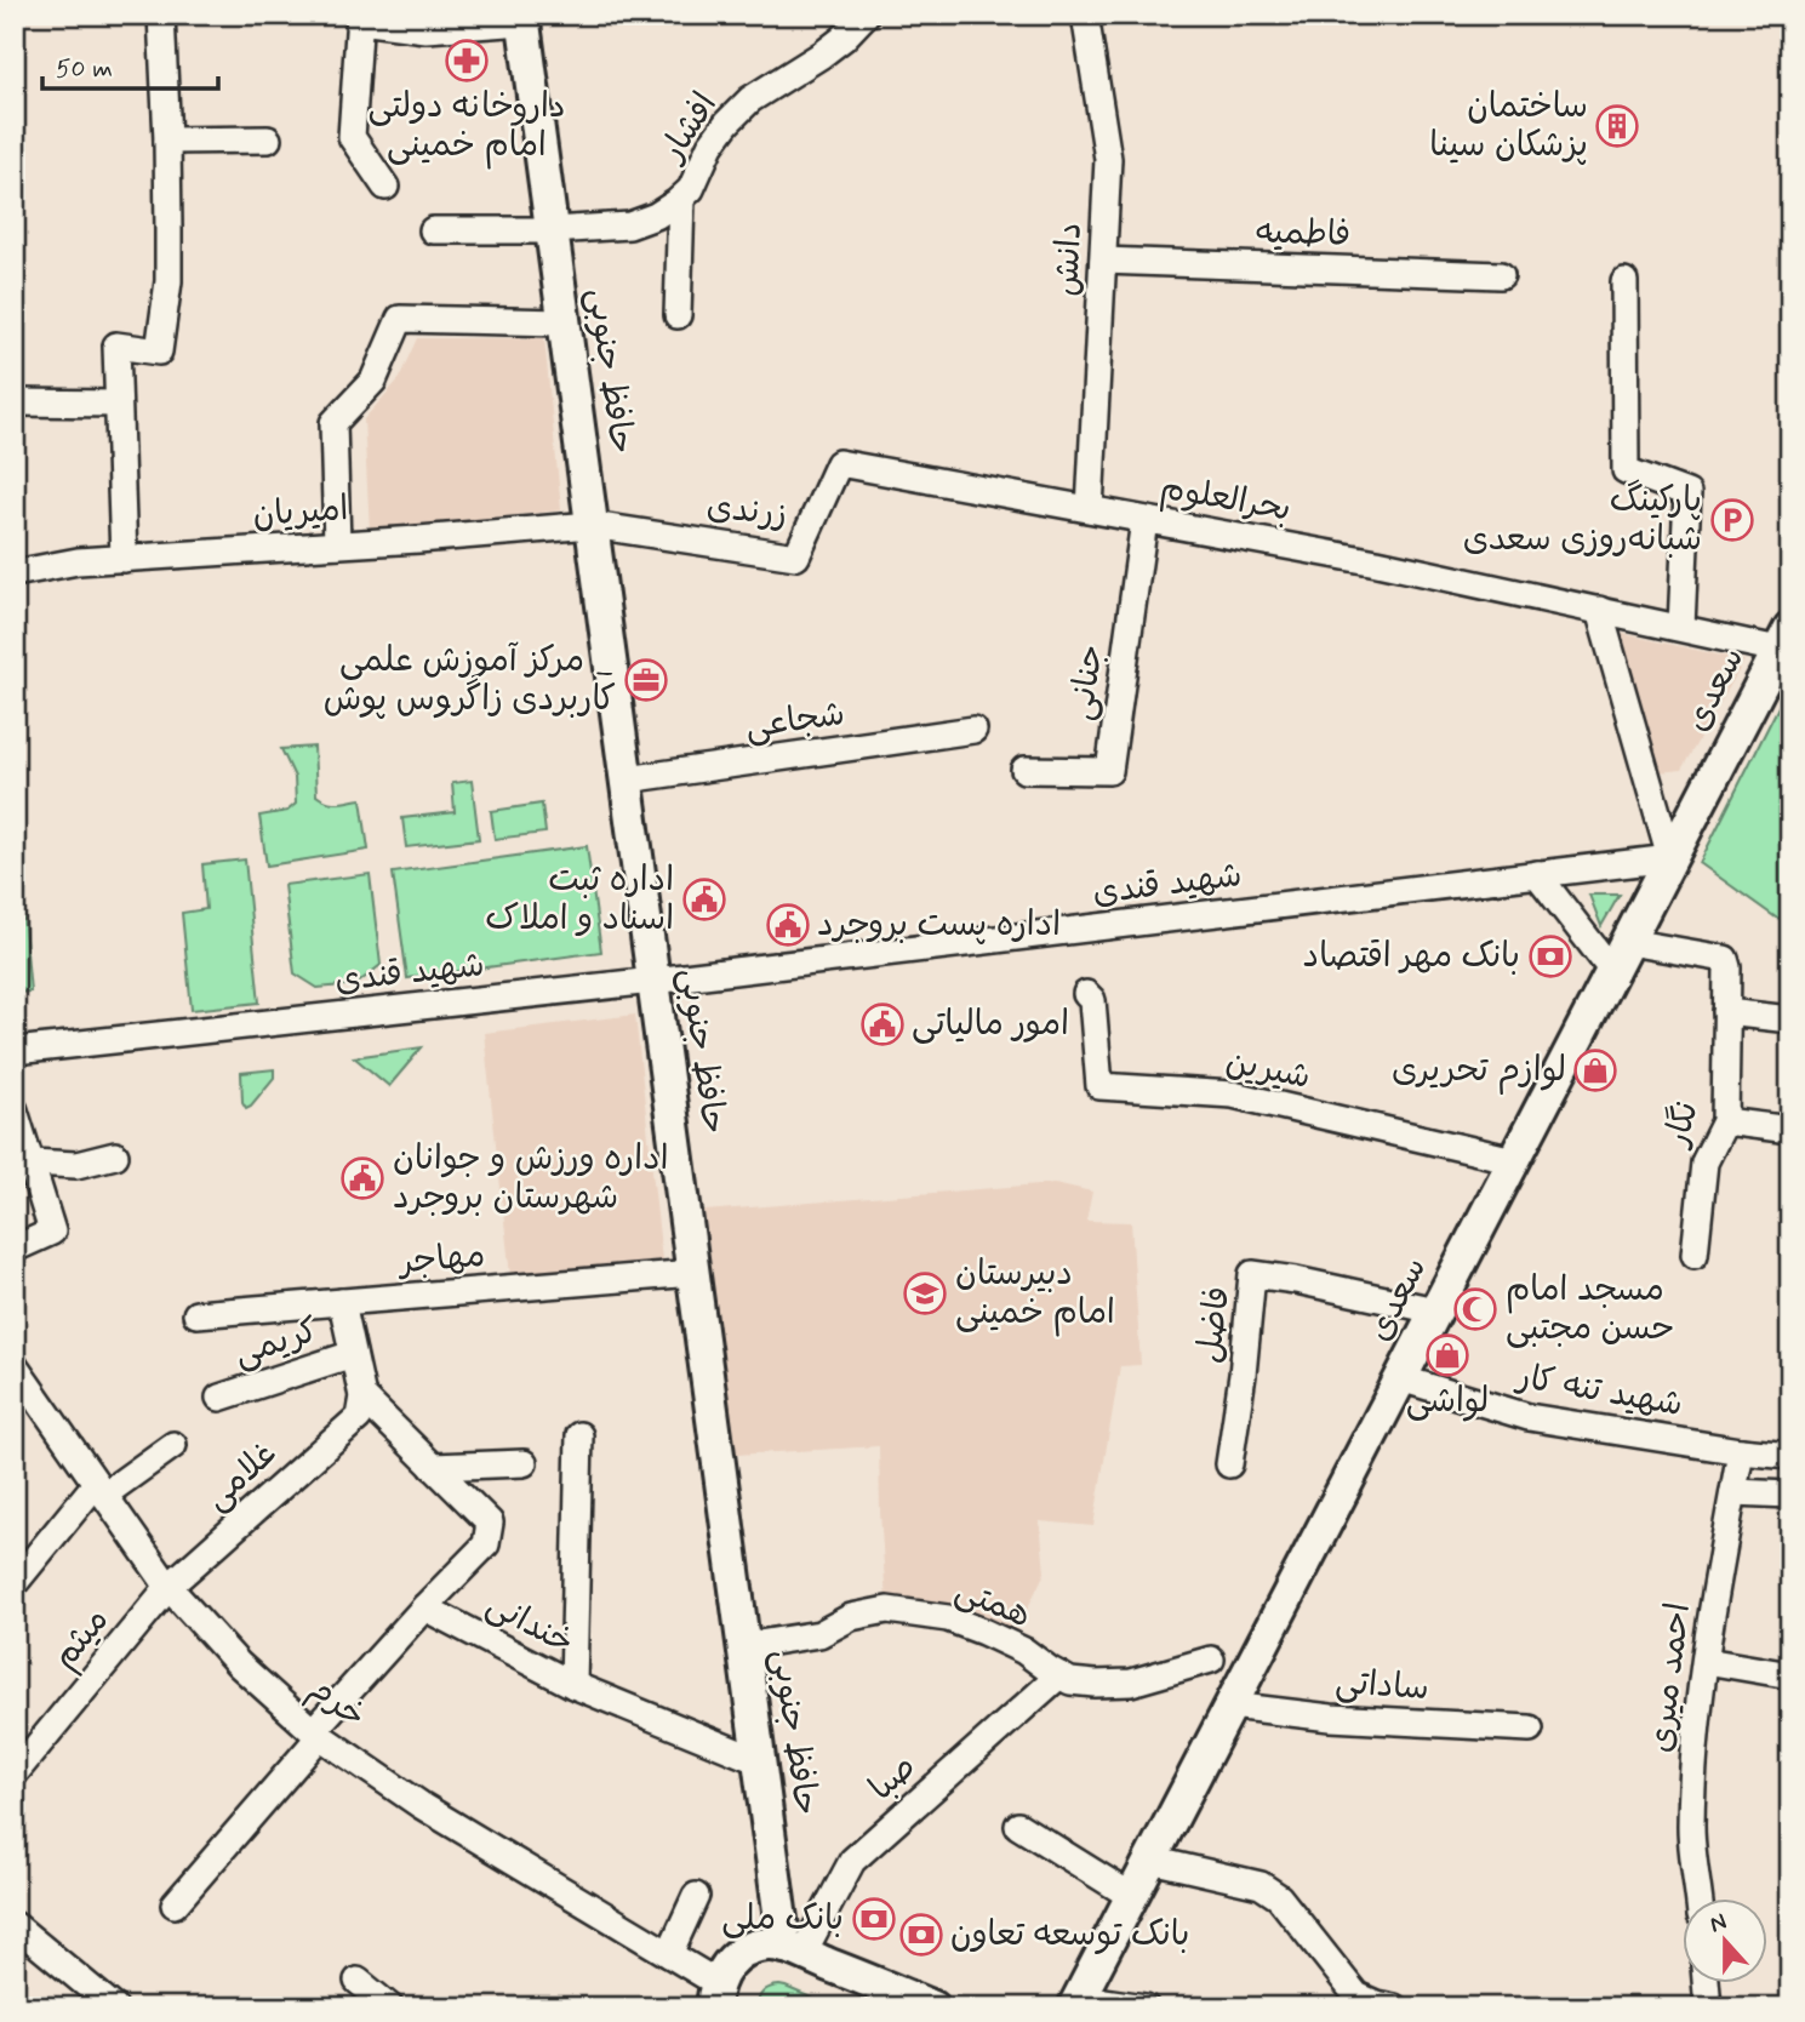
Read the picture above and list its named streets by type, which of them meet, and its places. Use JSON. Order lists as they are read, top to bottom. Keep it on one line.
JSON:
{"streets":{"main road":["حافظ جنوبی","سعدی"],"street":["افشار","فاطمیه","دانش","بحرالعلوم","زرندی","امیریان","جنانی","شجاعی","شهید قندی","شیرین","نگار","مهاجر","فاضل","کریمی","شهید تنه کار","غلامی","همتی","خندانی","میثم","احمد میری","ساداتی","خرم","صبا"]},"crossings":[["افشار","حافظ جنوبی"],["فاطمیه","دانش"],["دانش","بحرالعلوم"],["حافظ جنوبی","زرندی"],["حافظ جنوبی","امیریان"],["حافظ جنوبی","شجاعی"],["حافظ جنوبی","شهید قندی"],["حافظ جنوبی","مهاجر"],["حافظ جنوبی","همتی"],["حافظ جنوبی","خندانی"],["حافظ جنوبی","صبا"],["بحرالعلوم","زرندی"],["بحرالعلوم","جنانی"],["بحرالعلوم","سعدی"],["زرندی","امیریان"],["سعدی","شهید قندی"],["سعدی","شیرین"],["سعدی","نگار"],["سعدی","فاضل"],["سعدی","شهید تنه کار"],["سعدی","ساداتی"],["شهید تنه کار","احمد میری"],["غلامی","میثم"],["غلامی","خرم"],["همتی","صبا"],["میثم","خرم"]],"places":{"pharmacy":["داروخانه دولتی امام خمینی"],"building":["ساختمان پزشکان سینا"],"parking":["پارکینگ شبانه‌روزی سعدی"],"office":["مرکز آموزش علمی _ کاربردی زاگروس پوش"],"public building":["اداره ثبت اسناد و املاک","اداره پست بروجرد","امور مالیاتی","اداره ورزش و جوانان شهرستان بروجرد"],"bank":["بانک مهر اقتصاد","بانک ملی","بانک توسعه تعاون"],"shop":["لوازم تحریری","لواشی"],"school or university":["دبیرستان امام خمینی"],"mosque":["مسجد امام حسن مجتبی"]},"scale_bar":"50 m","north":"top"}
